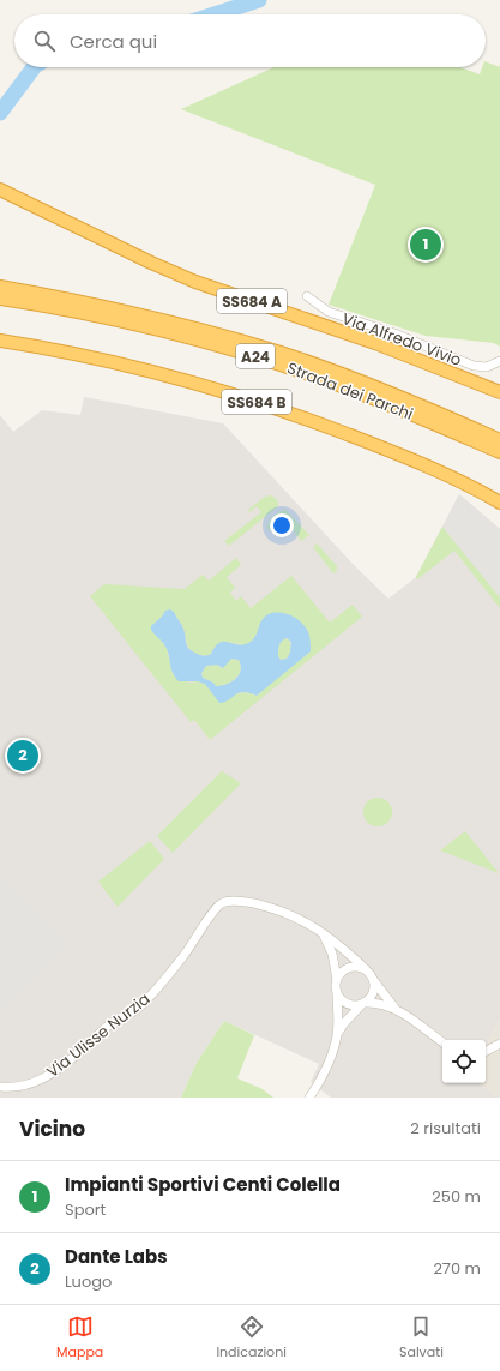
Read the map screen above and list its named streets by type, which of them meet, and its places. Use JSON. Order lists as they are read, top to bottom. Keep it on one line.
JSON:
{"streets":{"highway":["SS684 A","A24","Strada dei Parchi","SS684 B"],"street":["Via Alfredo Vivio","Via Ulisse Nurzia"]},"page":{"search":"Cerca qui","pins":["1","2"],"heading":["Vicino","2 risultati"],"list":[{"mark":"1","name":"Impianti Sportivi Centi Colella","note":"Sport","value":"250 m"},{"mark":"2","name":"Dante Labs","note":"Luogo","value":"270 m"}],"nav":["Mappa","Indicazioni","Salvati"]}}
